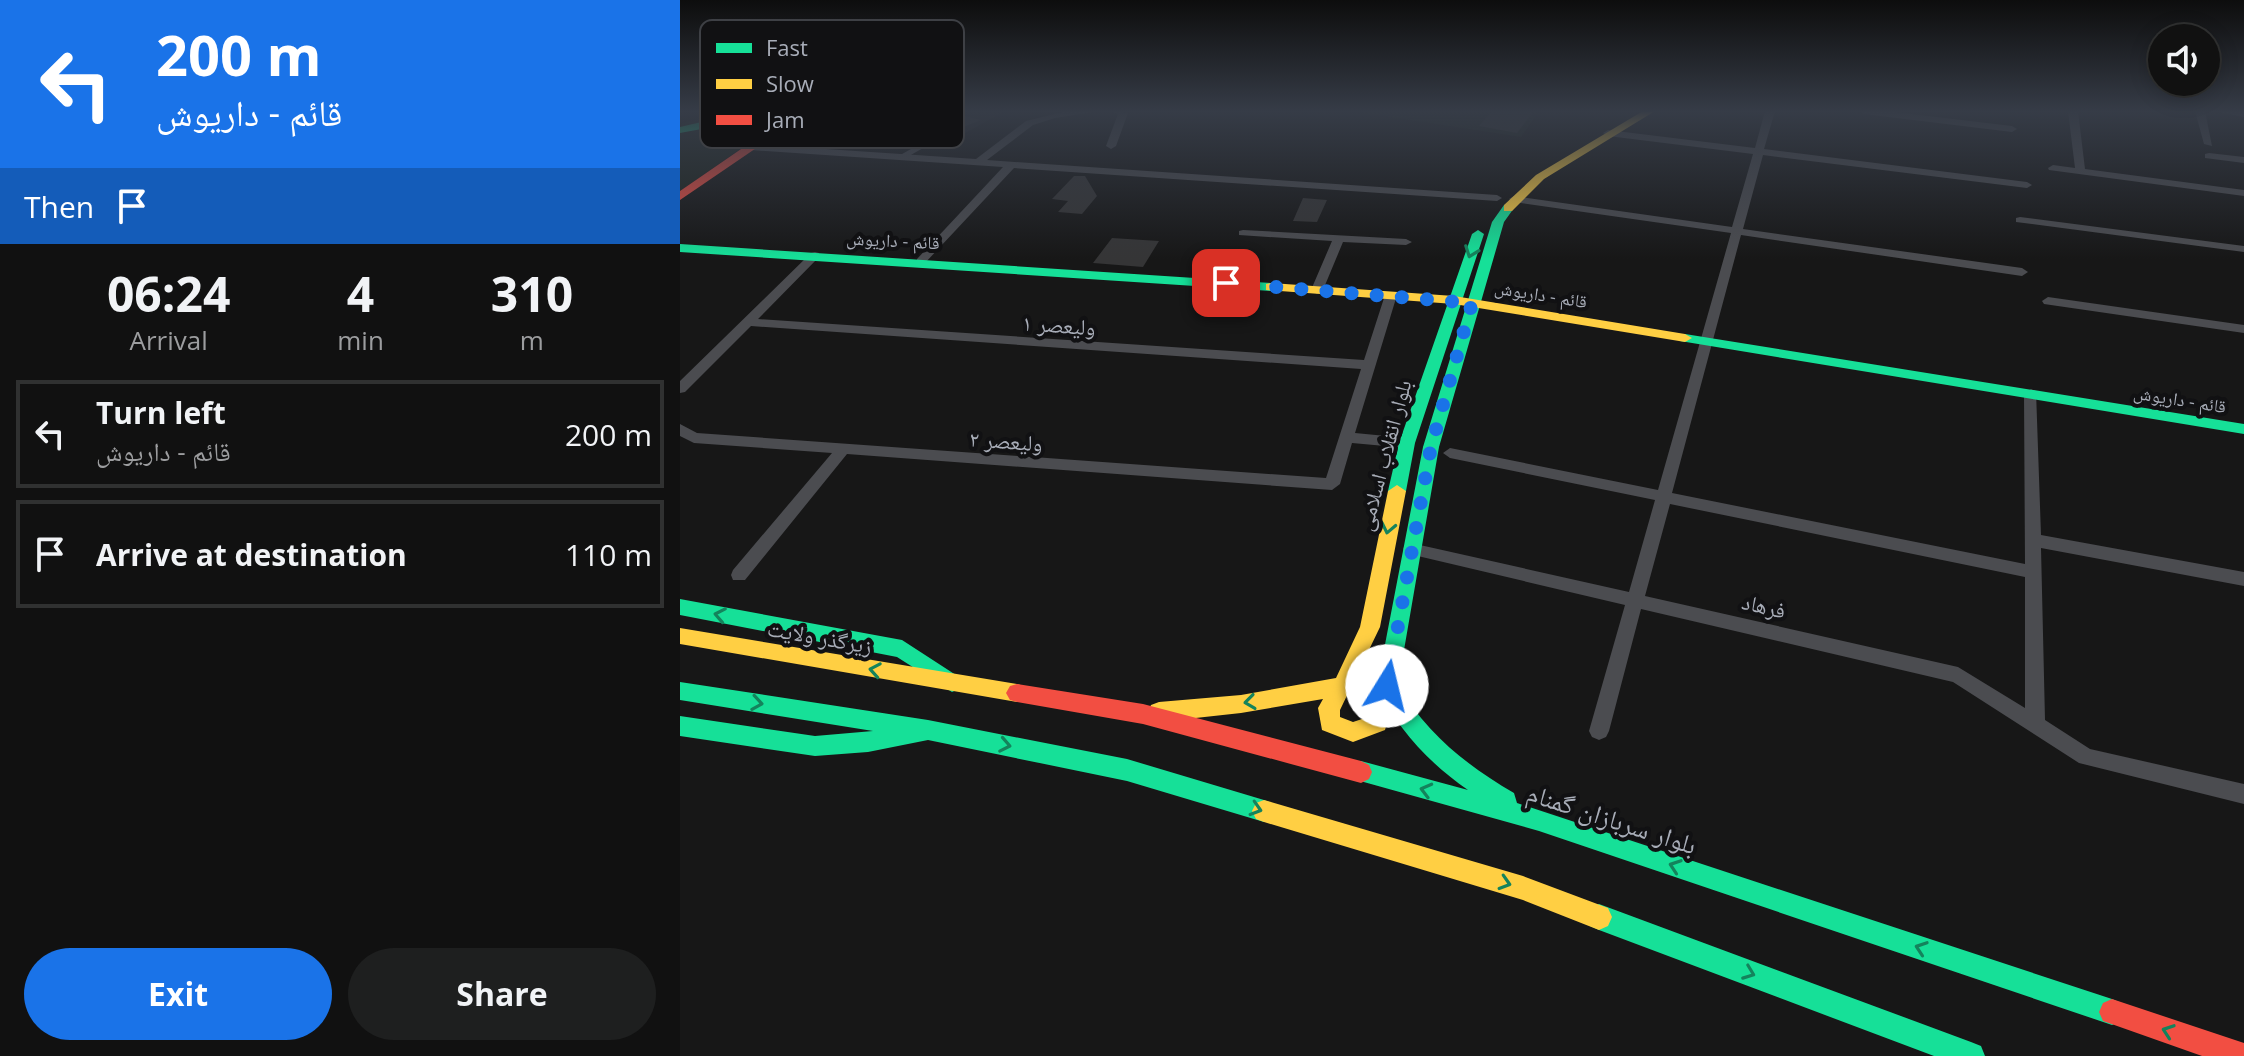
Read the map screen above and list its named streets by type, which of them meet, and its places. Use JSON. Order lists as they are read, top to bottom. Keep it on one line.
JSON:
{"streets":{"main road":["قائم - داریوش","بلوار انقلاب اسلامی","زیرگذر ولایت","بلوار سربازان گمنام"],"street":["ولیعصر ۱","ولیعصر ۲","فرهاد"]},"crossings":[["قائم - داریوش","بلوار انقلاب اسلامی"],["بلوار انقلاب اسلامی","فرهاد"],["زیرگذر ولایت","بلوار سربازان گمنام"]],"legend":["Fast","Slow","Jam"],"page":{"turn":["200 m","قائم - داریوش"],"then":"Then","eta":["06:24","Arrival","4","min","310","m"],"list":[{"name":"Turn left","note":"قائم - داریوش","value":"200 m"},{"name":"Arrive at destination","value":"110 m"}],"buttons":["Exit","Share"]}}
